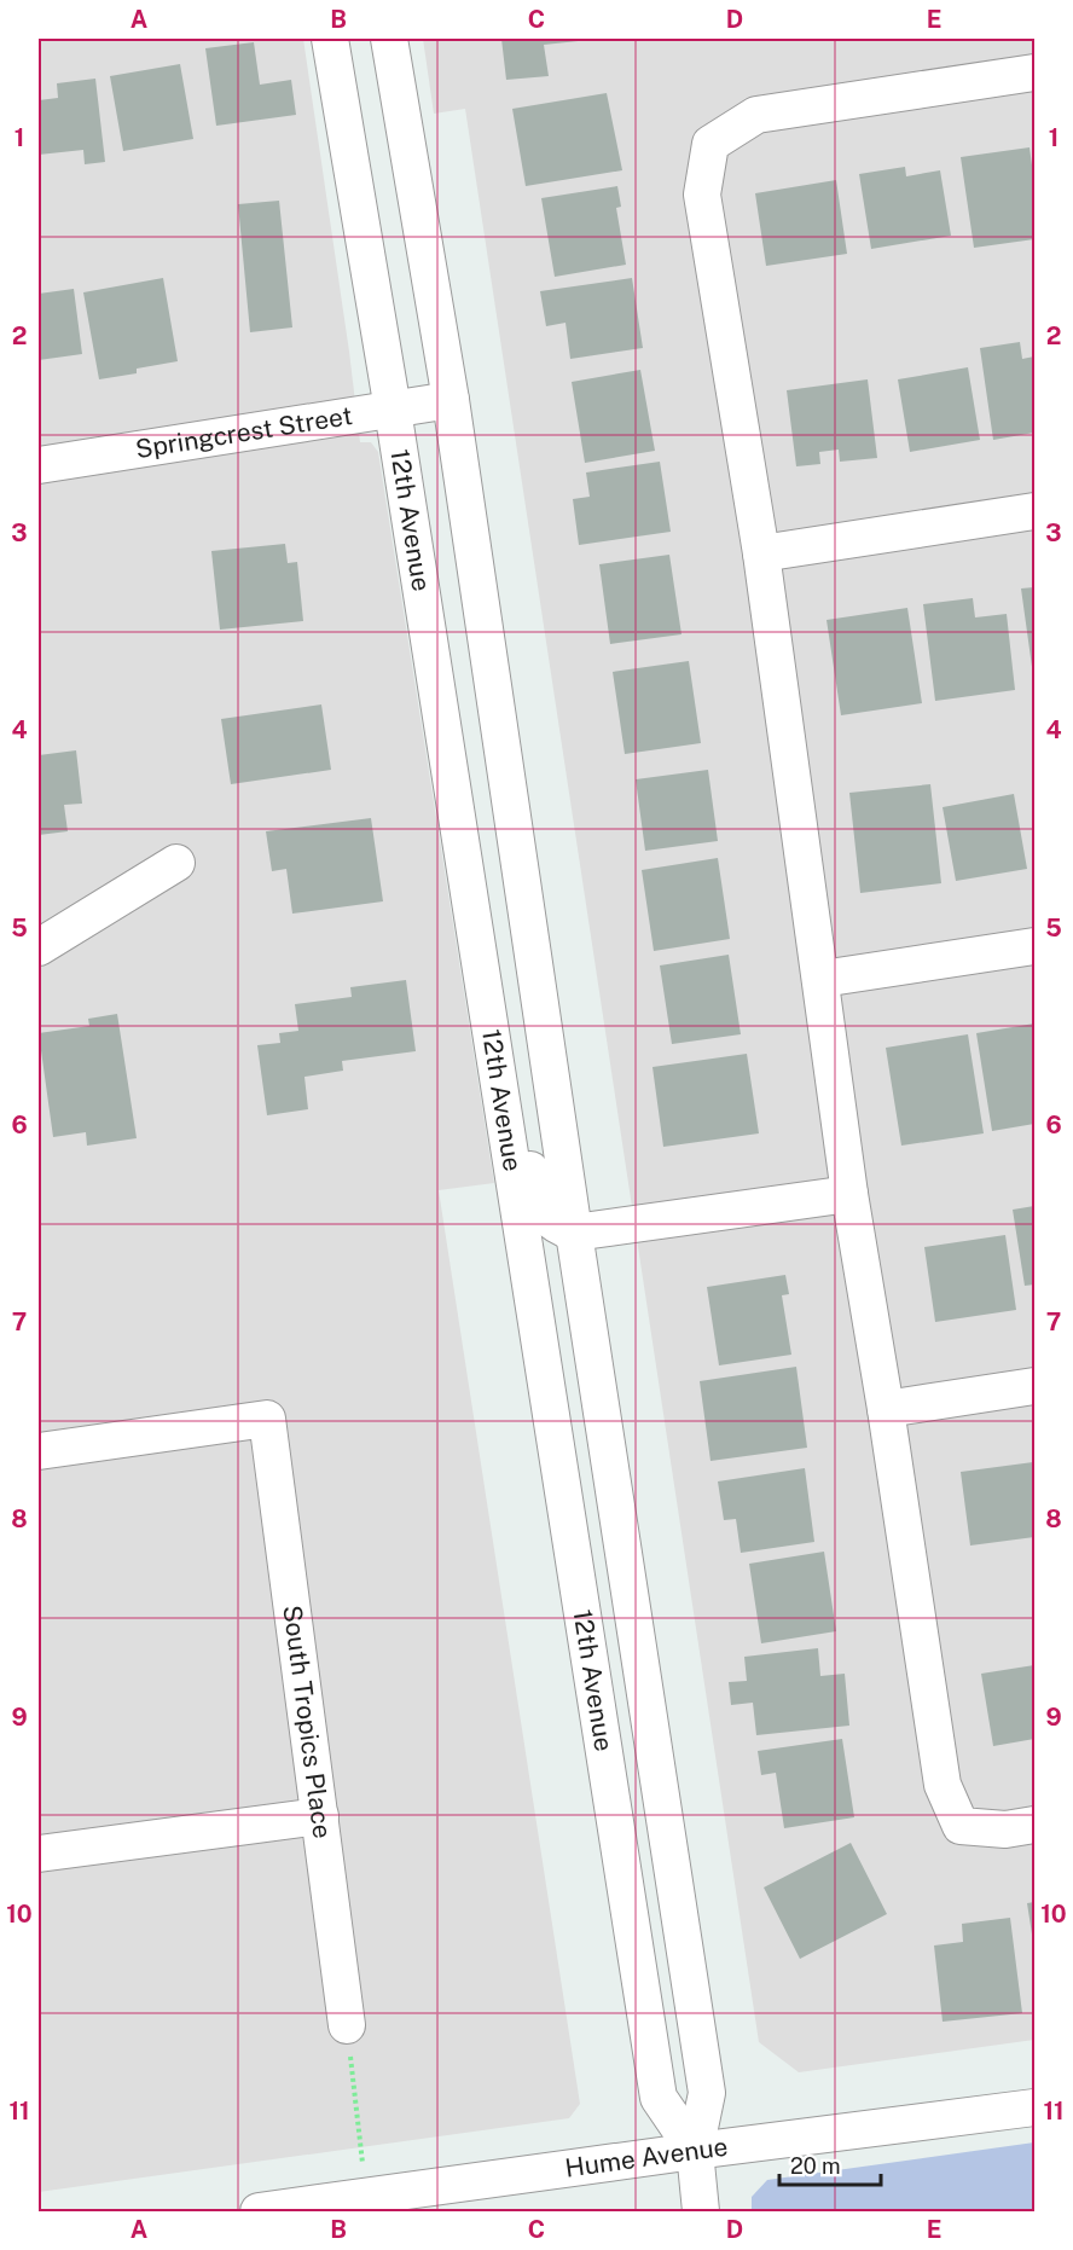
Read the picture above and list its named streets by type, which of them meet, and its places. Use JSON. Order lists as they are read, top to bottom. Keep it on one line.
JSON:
{"streets":{"street":["Springcrest Street","12th Avenue","South Tropics Place","Hume Avenue"]},"crossings":[["Springcrest Street","12th Avenue"],["12th Avenue","Hume Avenue"]],"scale_bar":"20 m","grid":{"columns":["A","B","C","D","E"],"rows":["1","2","3","4","5","6","7","8","9","10","11"]}}
